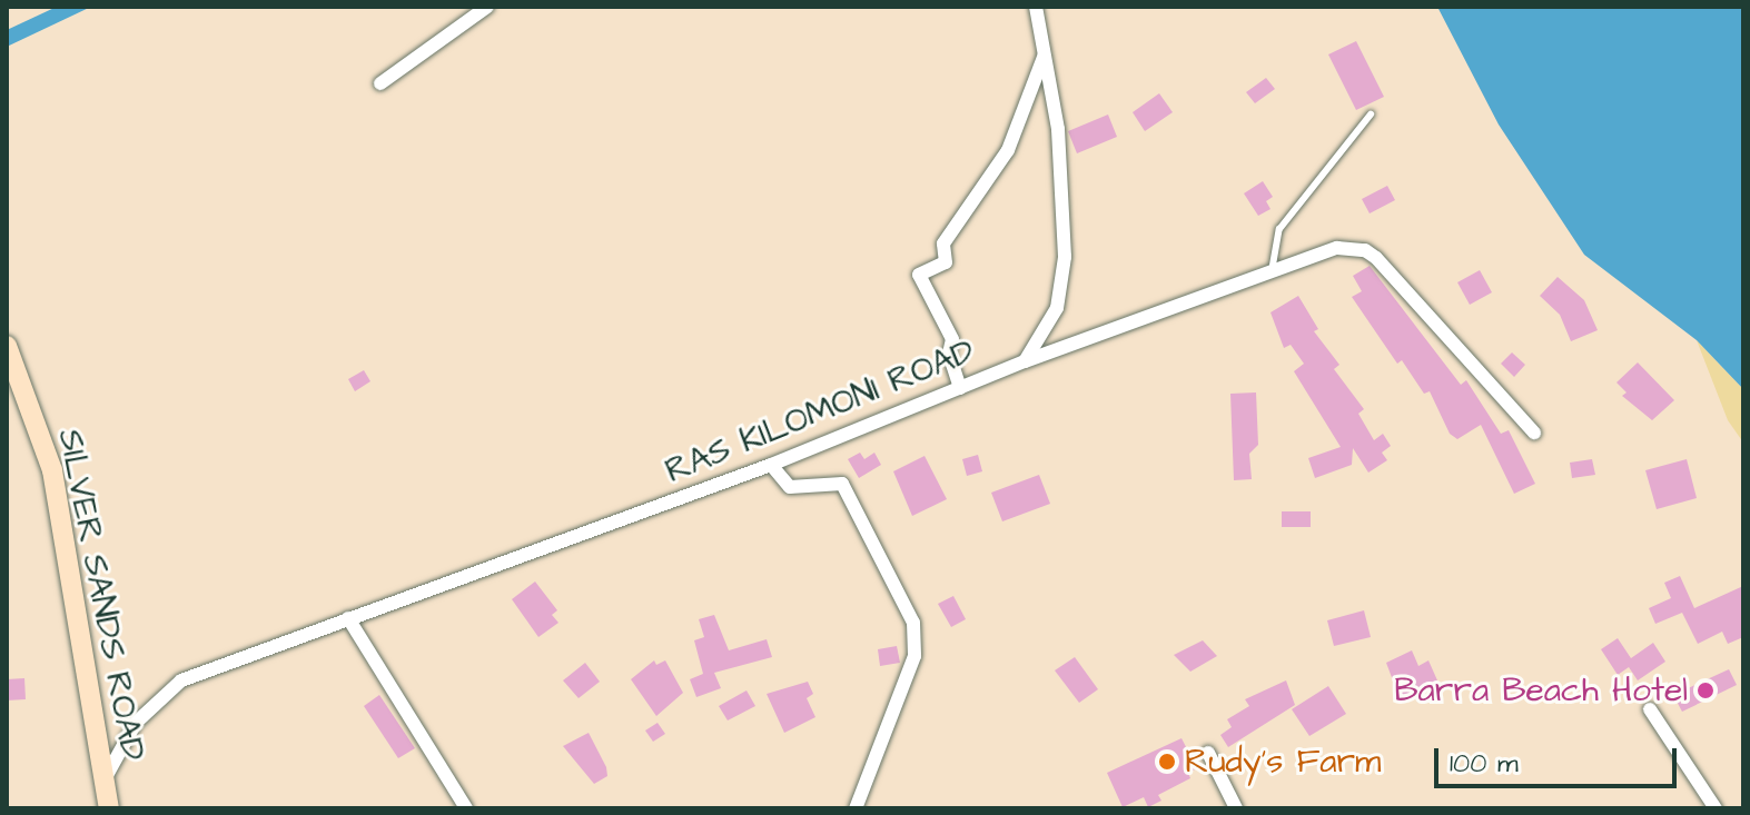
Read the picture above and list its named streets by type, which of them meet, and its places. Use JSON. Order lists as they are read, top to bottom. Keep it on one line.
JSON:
{"streets":{"street":["RAS KILOMONI ROAD","SILVER SANDS ROAD"]},"crossings":[["RAS KILOMONI ROAD","SILVER SANDS ROAD"]],"places":["Barra Beach Hotel","Rudy's Farm"],"scale_bar":"100 m"}
